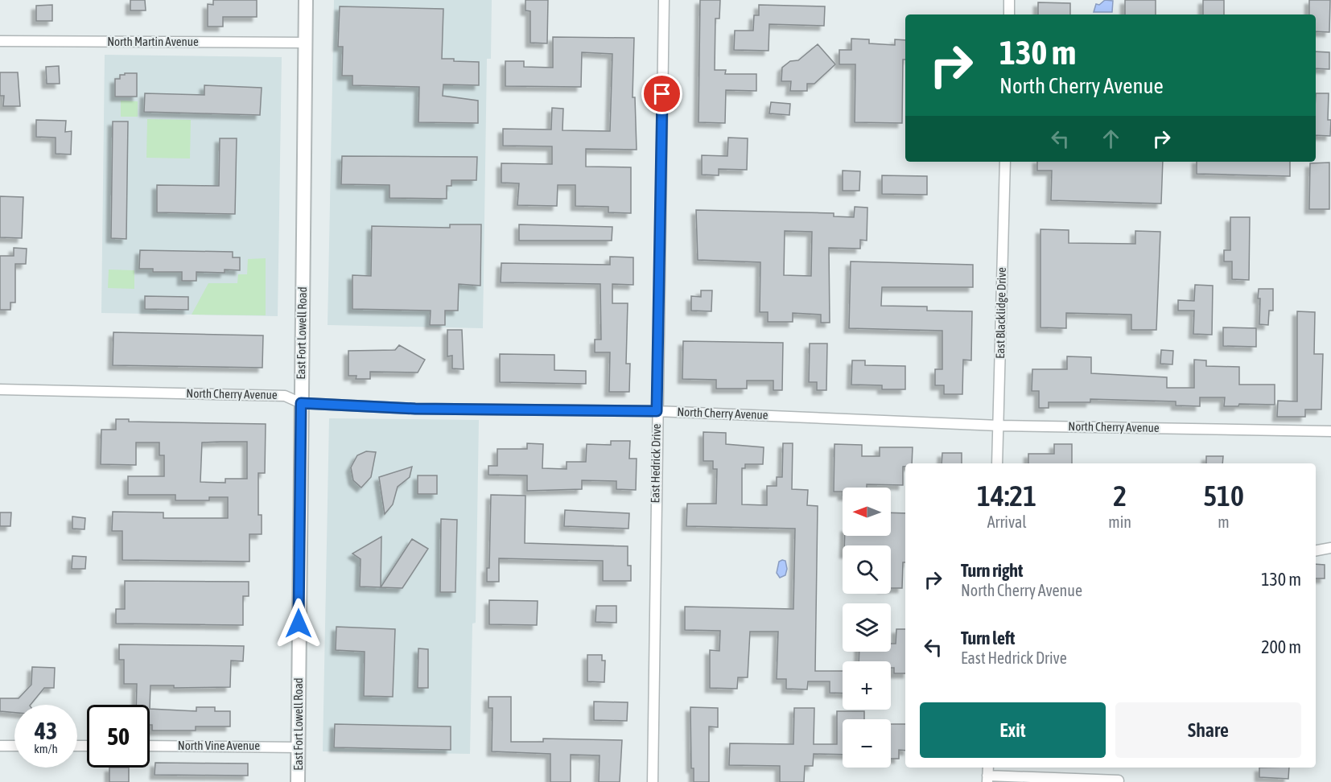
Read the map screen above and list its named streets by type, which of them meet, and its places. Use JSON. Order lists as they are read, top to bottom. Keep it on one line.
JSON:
{"streets":{"main road":["East Fort Lowell Road"],"street":["North Martin Avenue","East Blacklidge Drive","North Cherry Avenue","East Hedrick Drive","North Vine Avenue"]},"crossings":[["North Martin Avenue","East Fort Lowell Road"],["East Blacklidge Drive","North Cherry Avenue"],["East Fort Lowell Road","North Cherry Avenue"],["East Fort Lowell Road","North Vine Avenue"],["North Cherry Avenue","East Hedrick Drive"]],"north":"left","page":{"turn":["130 m","North Cherry Avenue"],"eta":["14:21","Arrival","2","min","510","m"],"map_buttons":["+","−"],"list":[{"name":"Turn right","note":"North Cherry Avenue","value":"130 m"},{"name":"Turn left","note":"East Hedrick Drive","value":"200 m"}],"buttons":["Exit","Share"],"speed":"43 km/h","limit":"50"}}
